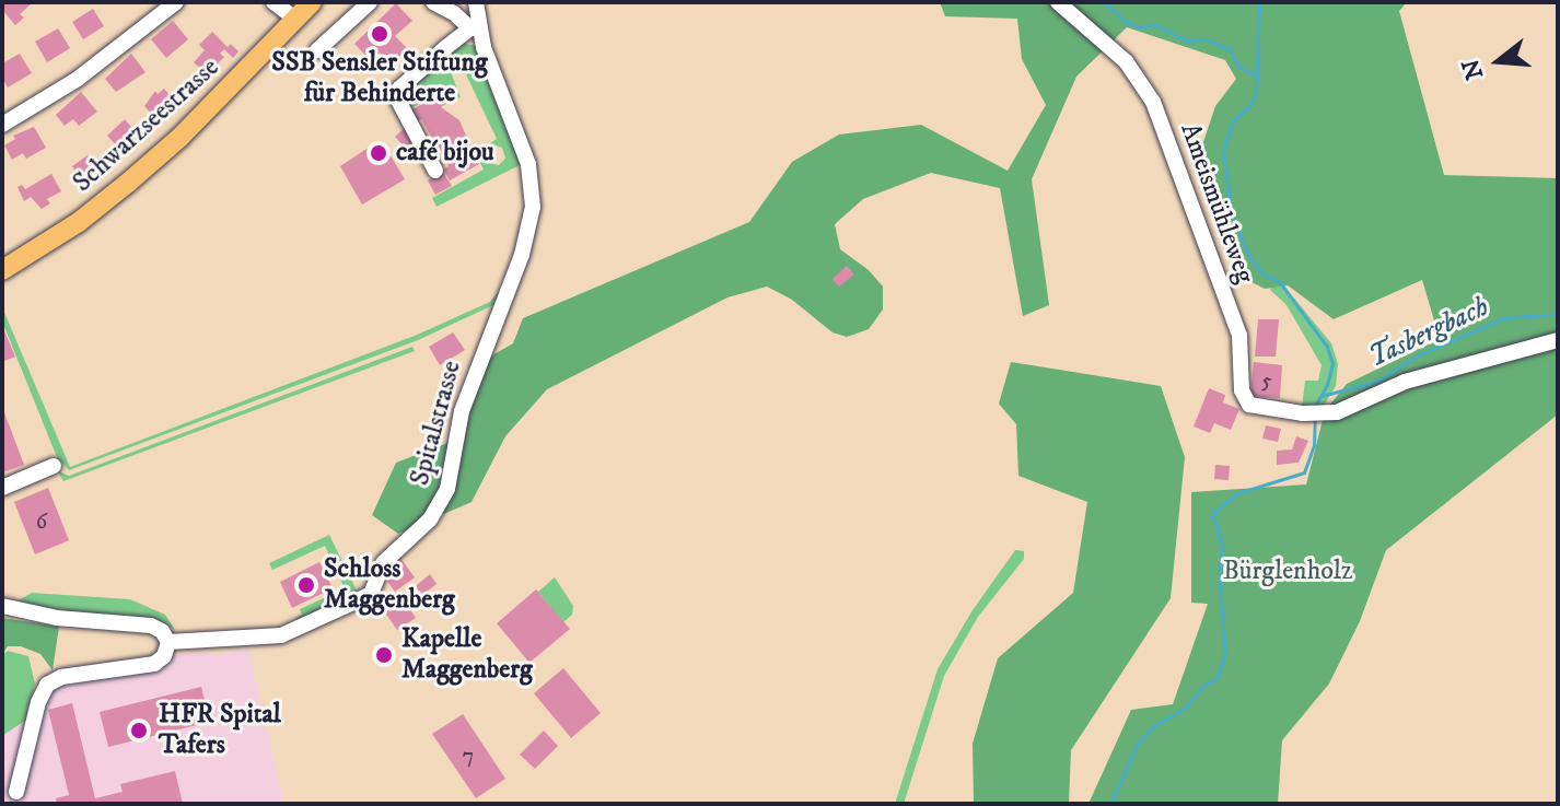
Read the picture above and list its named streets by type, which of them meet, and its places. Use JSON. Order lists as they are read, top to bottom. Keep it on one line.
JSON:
{"streets":{"main road":["Schwarzseestrasse"],"street":["Ameismühleweg","Spitalstrasse"]},"water":["Tasbergbach"],"parks":["Bürglenholz"],"places":["SSB Sensler Stiftung für Behinderte","café bijou","Schloss Maggenberg","Kapelle Maggenberg","HFR Spital Tafers"],"house_numbers":["5","6","7"],"north":"left"}
